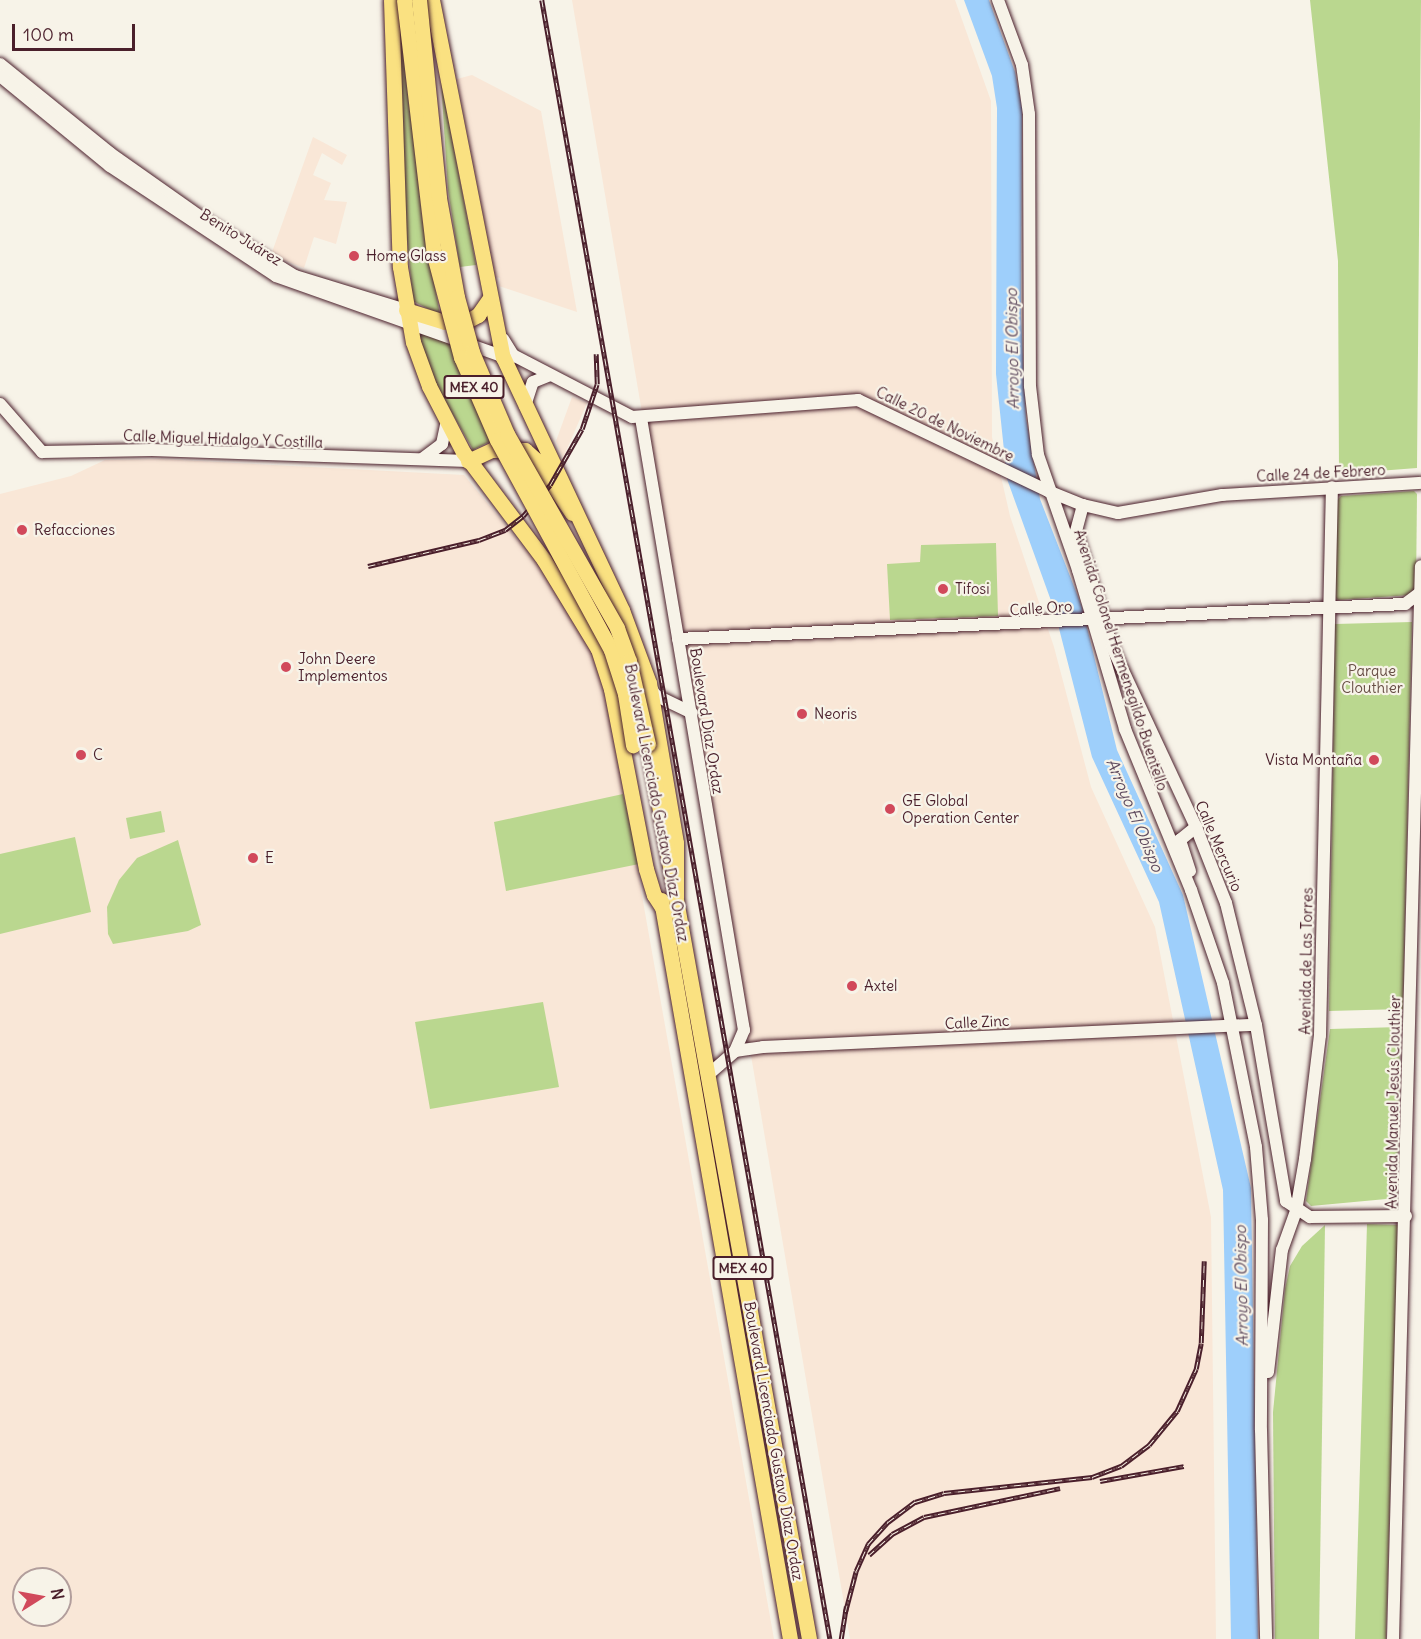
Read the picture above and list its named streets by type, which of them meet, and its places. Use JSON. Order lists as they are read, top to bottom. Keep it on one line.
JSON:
{"streets":{"main road":["MEX 40","Boulevard Licenciado Gustavo Díaz Ordaz"],"street":["Benito Juárez","Calle 20 de Noviembre","Calle Miguel Hidalgo Y Costilla","Calle 24 de Febrero","Calle Oro","Avenida Colonel Hermenegildo Buentello","Boulevard Diaz Ordaz","Calle Mercurio","Avenida de Las Torres","Calle Zinc","Avenida Manuel Jesús Clouthier"]},"crossings":[["Benito Juárez","Calle 20 de Noviembre"],["Calle 20 de Noviembre","Calle 24 de Febrero"],["Calle 20 de Noviembre","Avenida Colonel Hermenegildo Buentello"],["Calle 20 de Noviembre","Boulevard Diaz Ordaz"],["Calle 20 de Noviembre","Calle Mercurio"],["Calle 24 de Febrero","Avenida de Las Torres"],["Calle Oro","Avenida Colonel Hermenegildo Buentello"],["Calle Oro","Boulevard Diaz Ordaz"],["Calle Oro","Calle Mercurio"],["Calle Oro","Avenida de Las Torres"],["Avenida Colonel Hermenegildo Buentello","Calle Mercurio"],["Avenida Colonel Hermenegildo Buentello","Avenida de Las Torres"],["Avenida Colonel Hermenegildo Buentello","Calle Zinc"],["Boulevard Licenciado Gustavo Díaz Ordaz","Calle Zinc"],["Calle Mercurio","Avenida de Las Torres"],["Calle Mercurio","Calle Zinc"]],"water":["Arroyo El Obispo"],"parks":["Parque Clouthier"],"places":["Home Glass","Refacciones","Tifosi","John Deere Implementos","Neoris","C","Vista Montaña","GE Global Operation Center","E","Axtel"],"scale_bar":"100 m","north":"right"}
